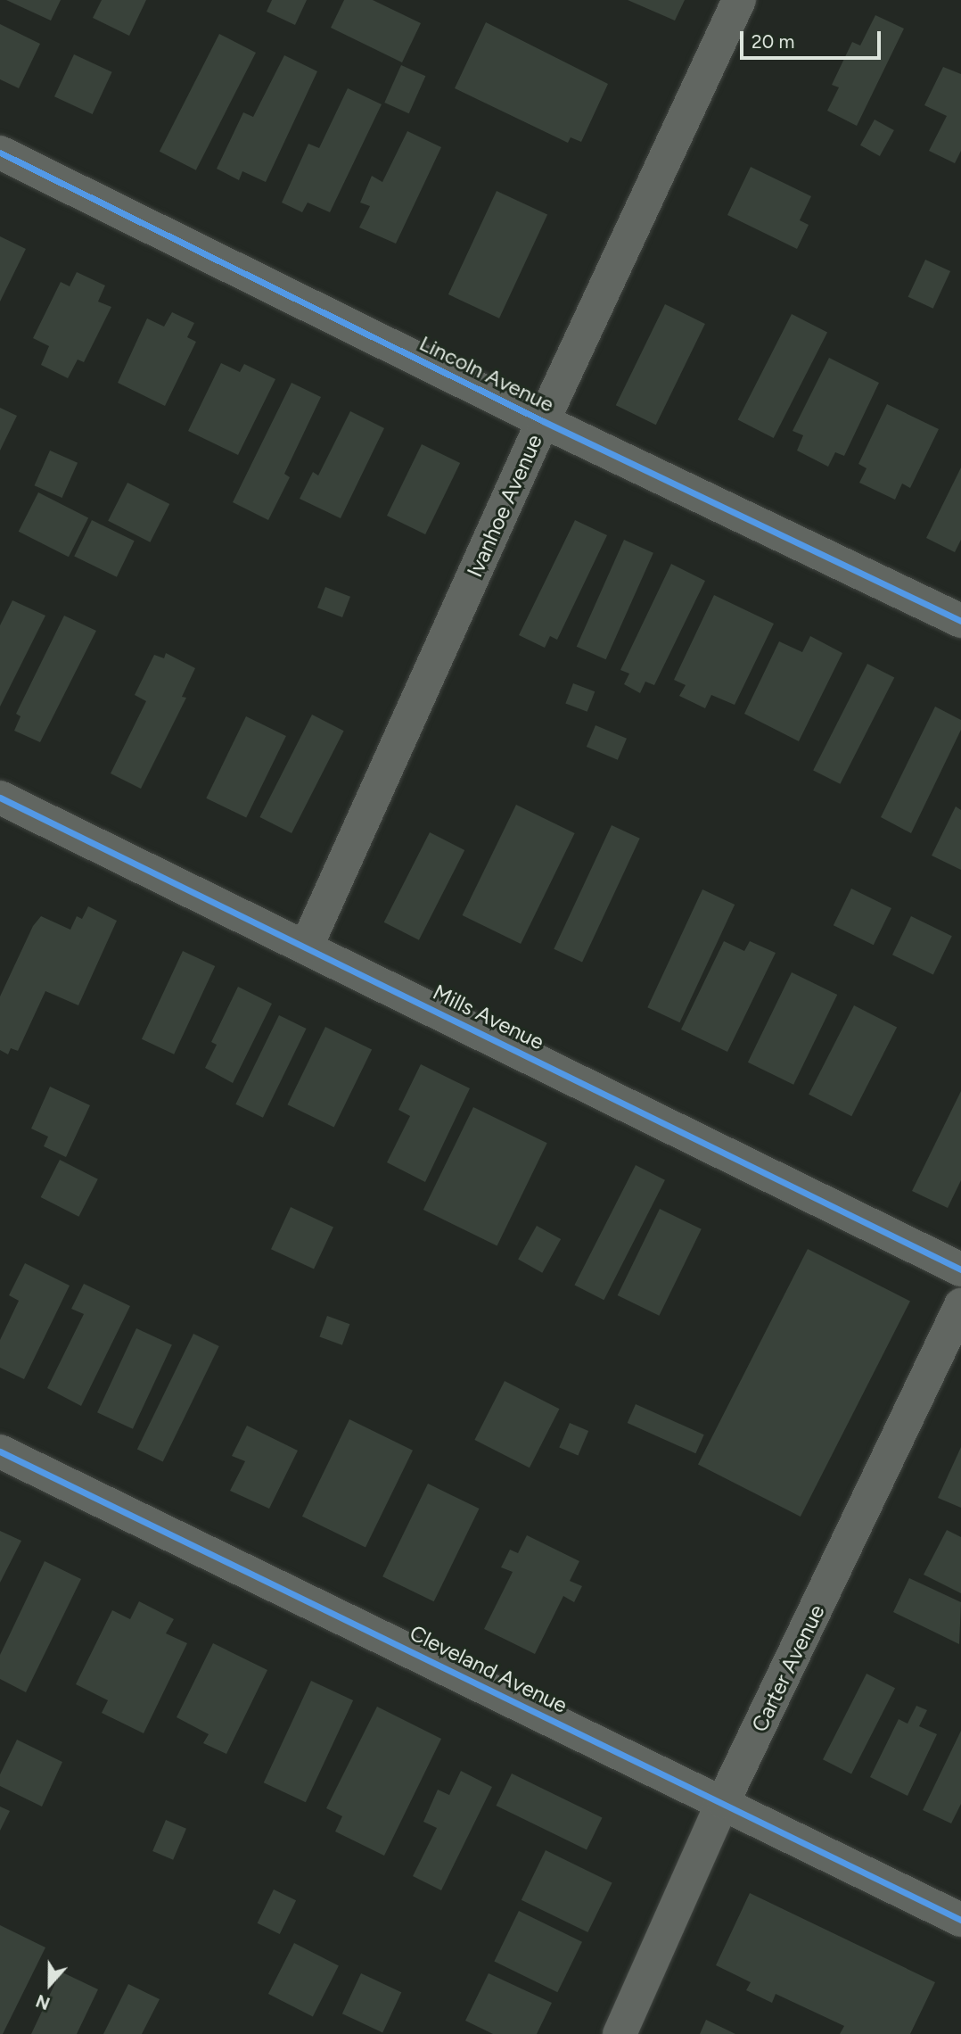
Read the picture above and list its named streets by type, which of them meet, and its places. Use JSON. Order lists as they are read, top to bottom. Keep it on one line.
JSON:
{"streets":{"street":["Lincoln Avenue","Ivanhoe Avenue","Mills Avenue","Carter Avenue","Cleveland Avenue"]},"crossings":[["Lincoln Avenue","Ivanhoe Avenue"],["Ivanhoe Avenue","Mills Avenue"],["Carter Avenue","Cleveland Avenue"]],"scale_bar":"20 m","north":"bottom"}
